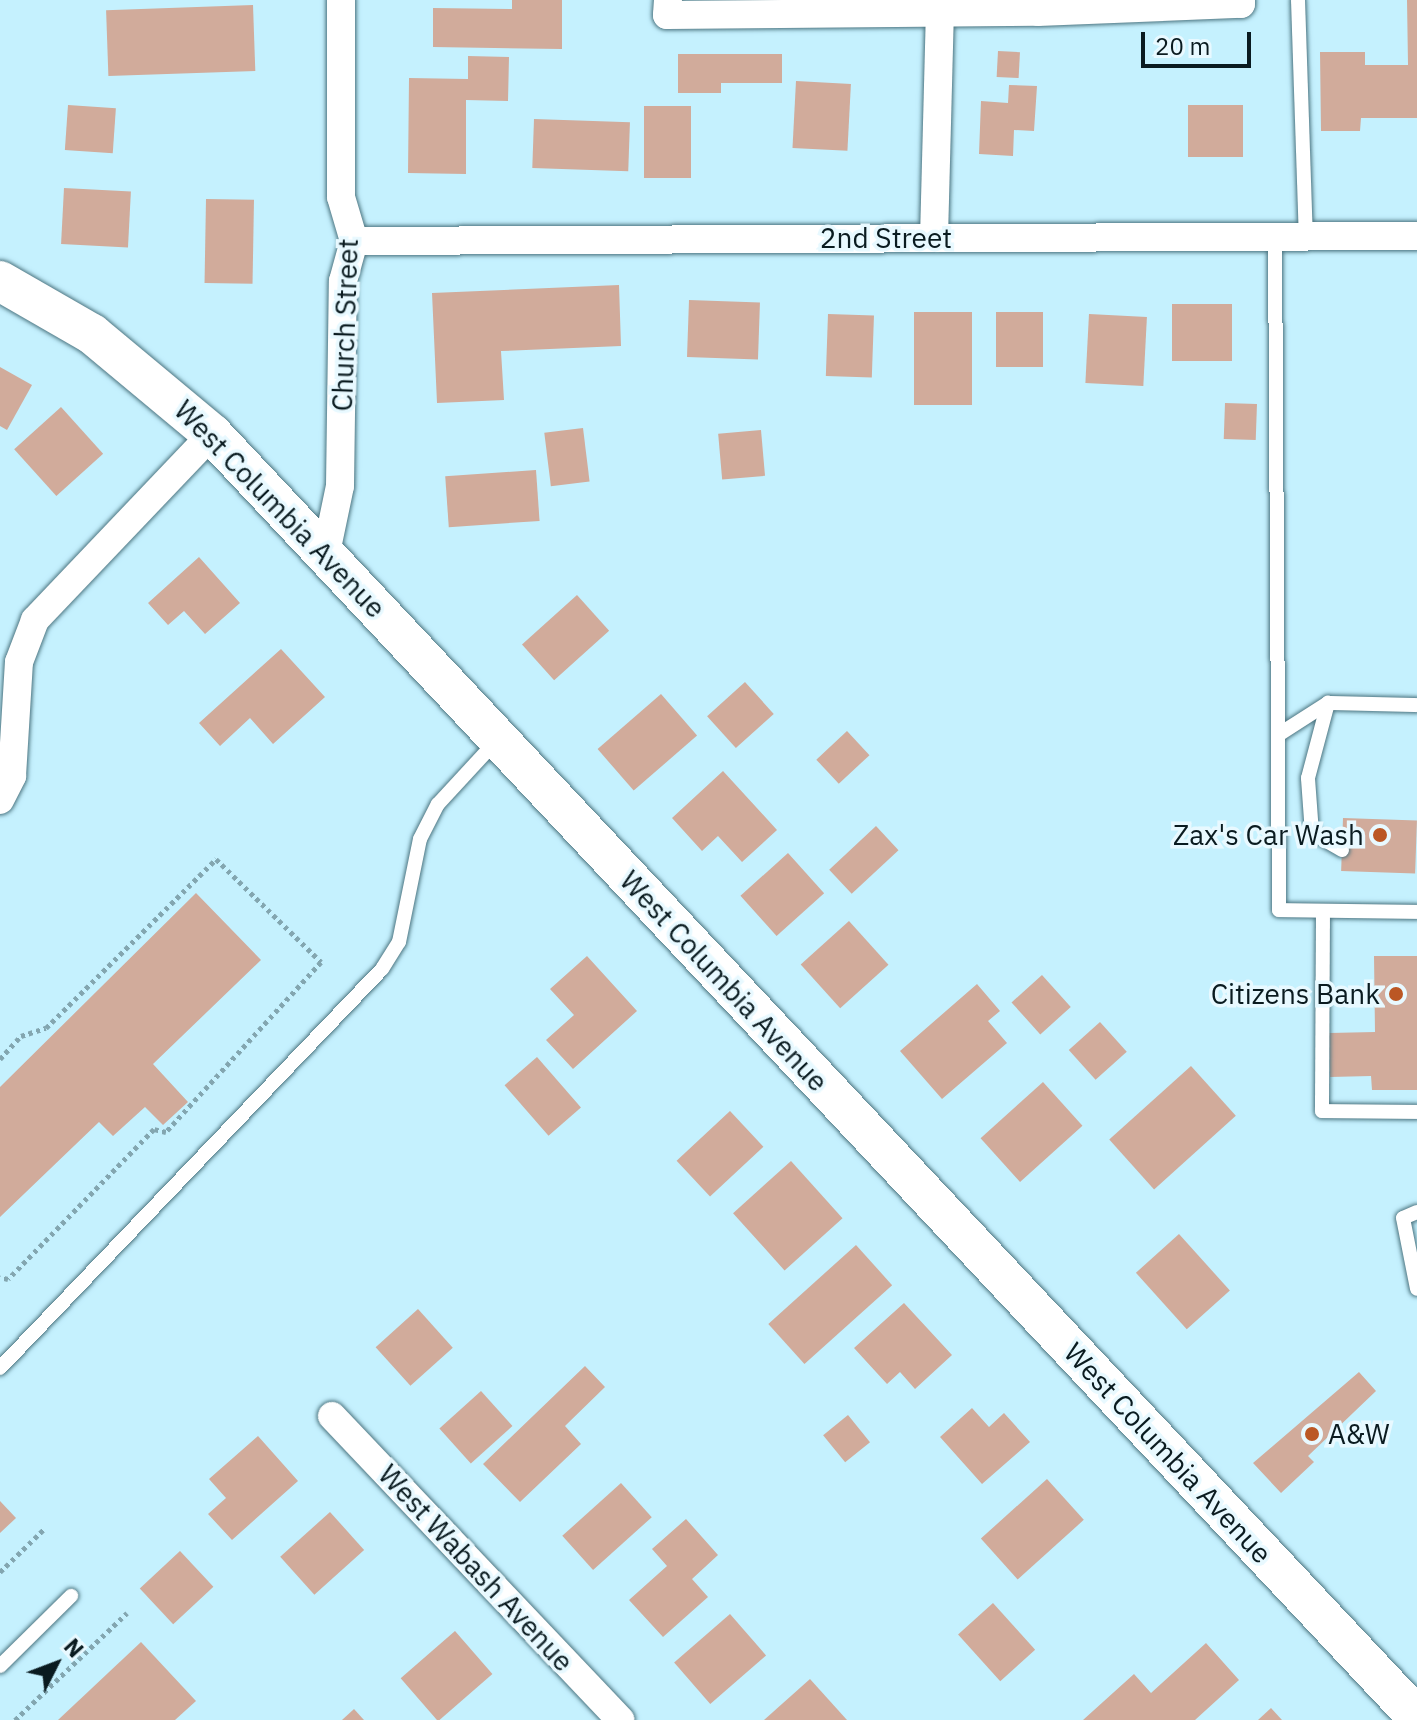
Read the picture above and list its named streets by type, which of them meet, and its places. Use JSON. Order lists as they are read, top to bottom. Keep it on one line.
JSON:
{"streets":{"main road":["West Columbia Avenue"],"street":["2nd Street","Church Street","West Wabash Avenue"]},"crossings":[["2nd Street","Church Street"],["Church Street","West Columbia Avenue"]],"places":["Zax's Car Wash","Citizens Bank","A&W"],"scale_bar":"20 m","north":"top right"}
